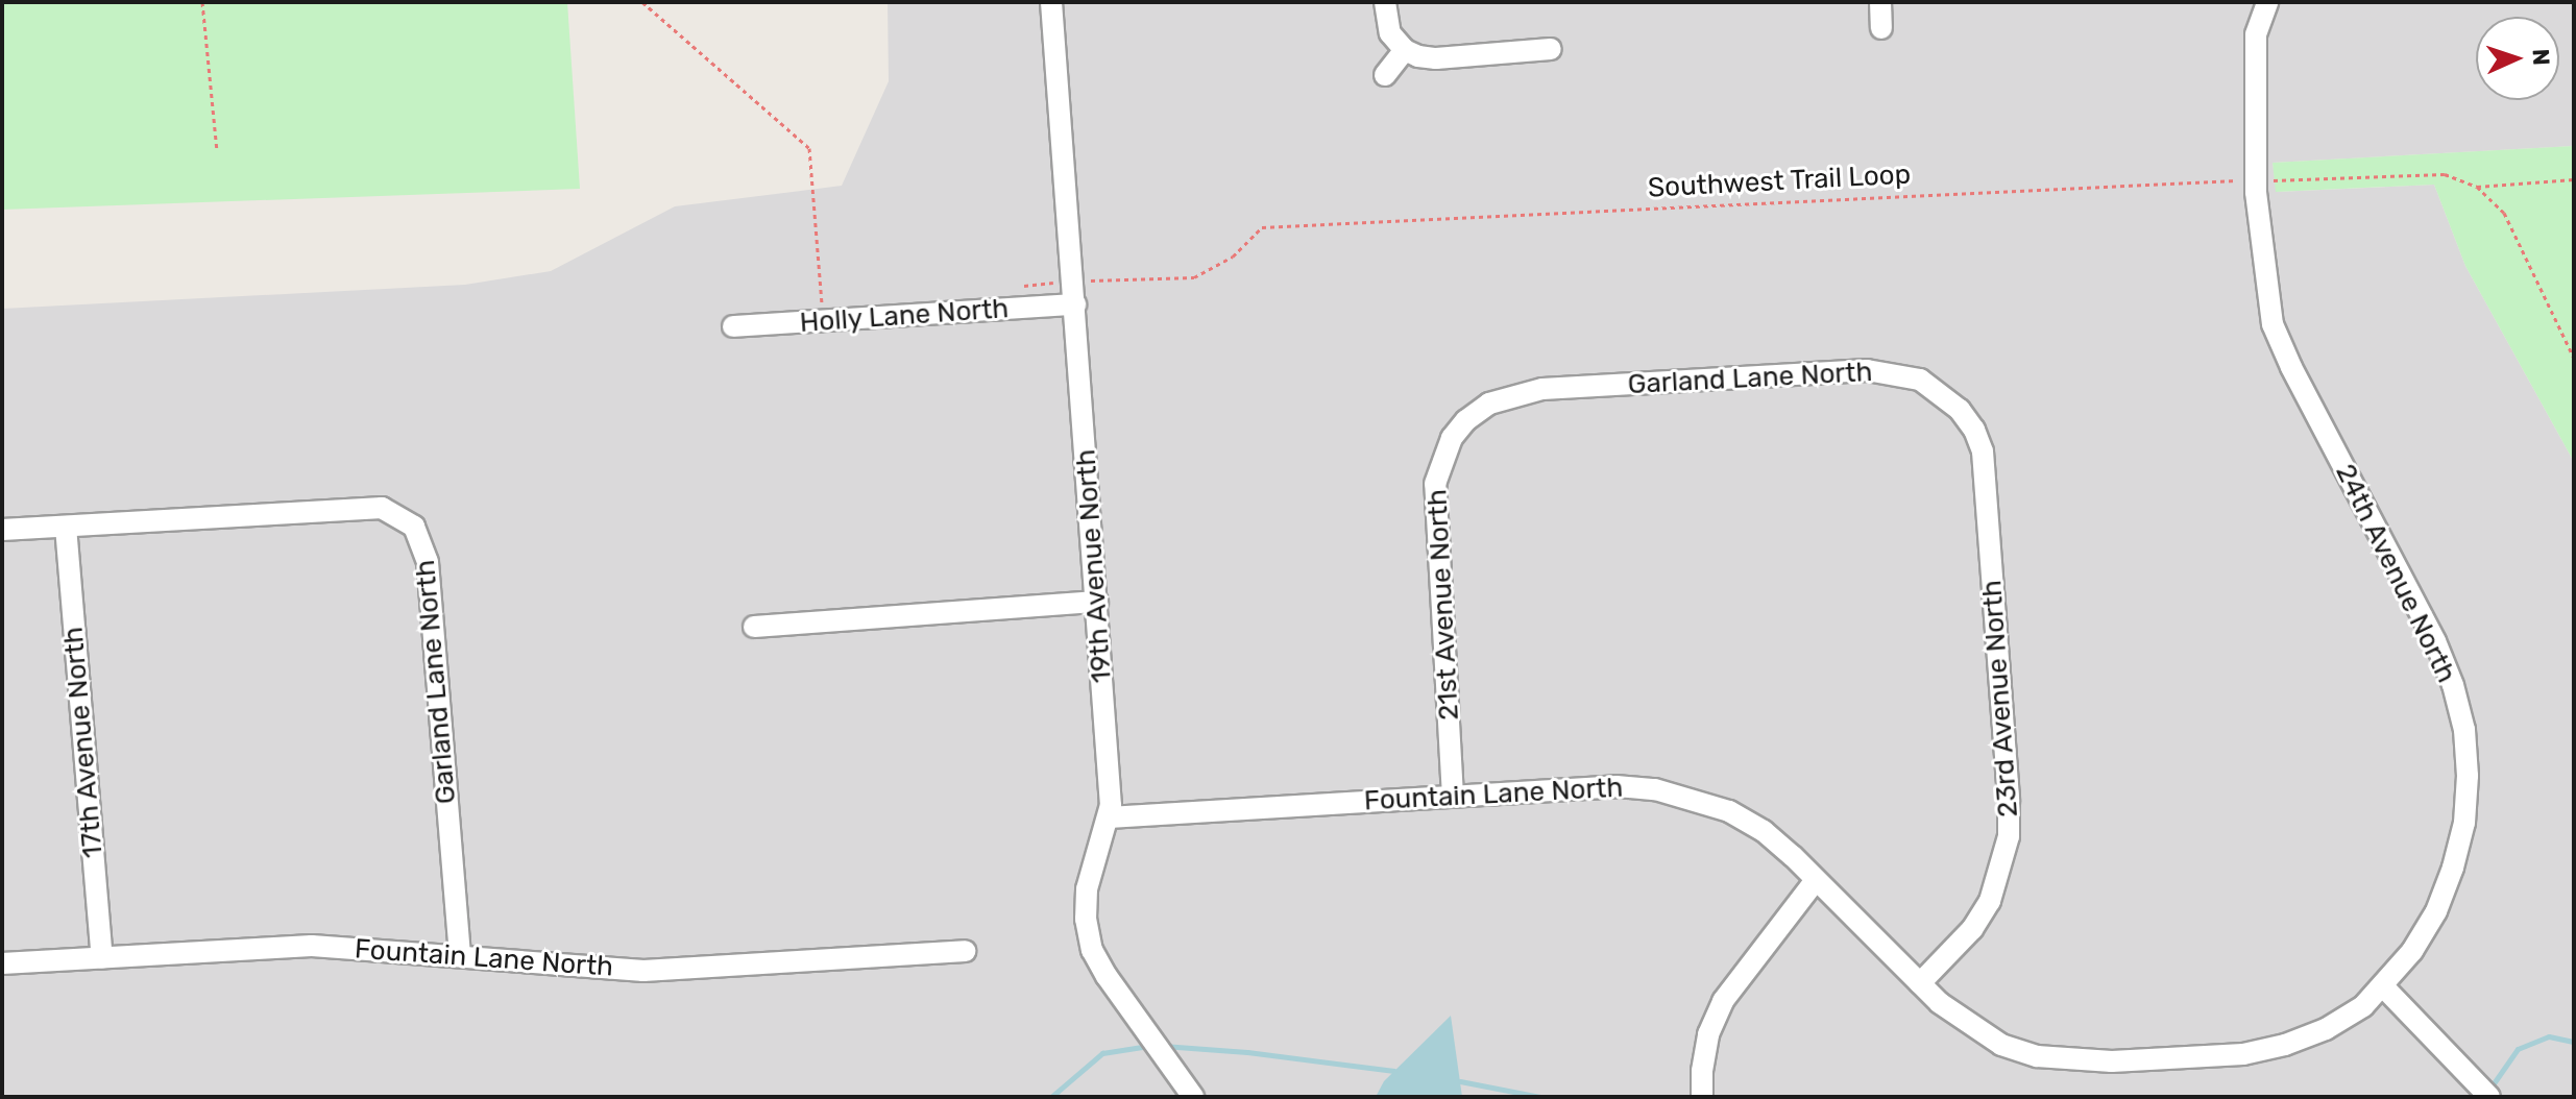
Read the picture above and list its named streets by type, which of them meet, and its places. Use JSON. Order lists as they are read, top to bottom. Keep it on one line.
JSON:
{"streets":{"street":["Holly Lane North","Garland Lane North","19th Avenue North","24th Avenue North","21st Avenue North","23rd Avenue North","17th Avenue North","Fountain Lane North"],"path":["Southwest Trail Loop"]},"crossings":[["Southwest Trail Loop","24th Avenue North"],["Holly Lane North","19th Avenue North"],["Garland Lane North","21st Avenue North"],["Garland Lane North","23rd Avenue North"],["Garland Lane North","17th Avenue North"],["Garland Lane North","Fountain Lane North"],["19th Avenue North","Fountain Lane North"],["21st Avenue North","Fountain Lane North"],["23rd Avenue North","Fountain Lane North"],["17th Avenue North","Fountain Lane North"]],"north":"right"}
